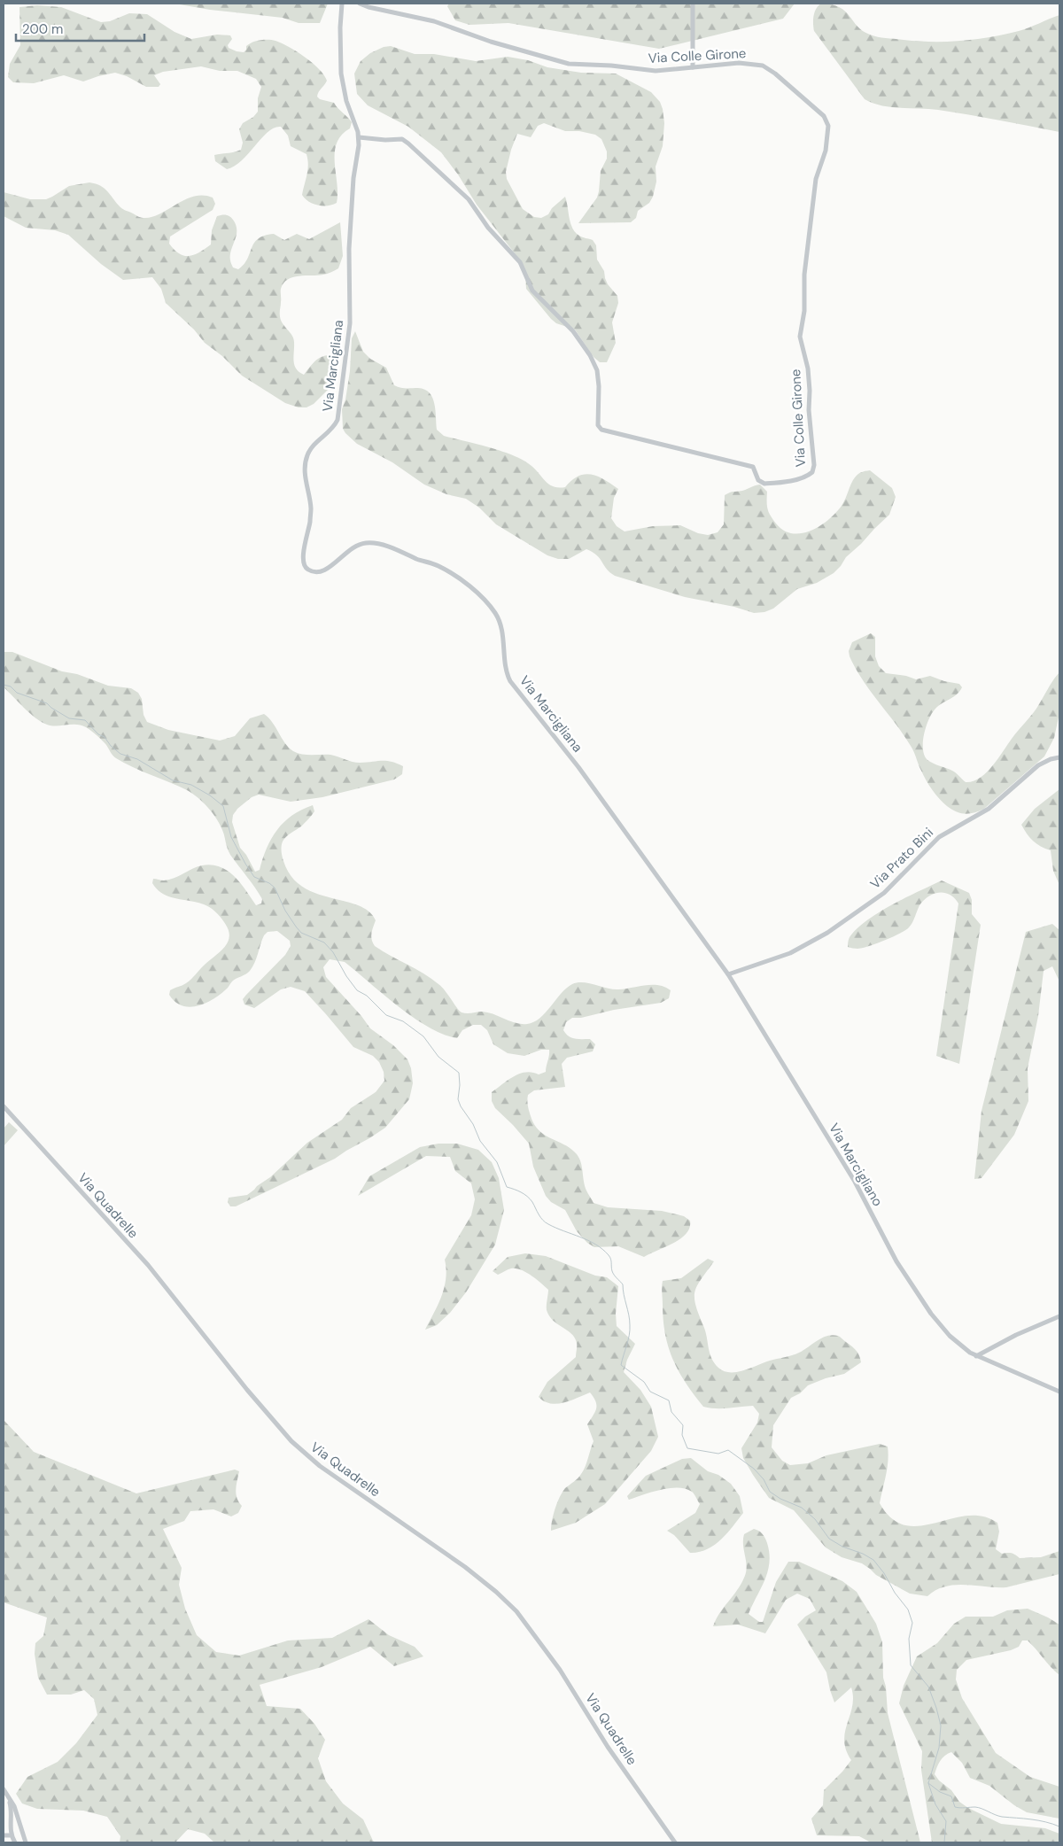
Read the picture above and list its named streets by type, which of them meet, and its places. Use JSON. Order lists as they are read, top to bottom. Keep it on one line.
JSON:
{"streets":{"street":["Via Colle Girone","Via Marcigliana","Via Prato Bini","Via Marcigliano","Via Quadrelle"]},"crossings":[["Via Colle Girone","Via Marcigliana"],["Via Marcigliana","Via Prato Bini"],["Via Marcigliana","Via Marcigliano"],["Via Prato Bini","Via Marcigliano"]],"scale_bar":"200 m"}
